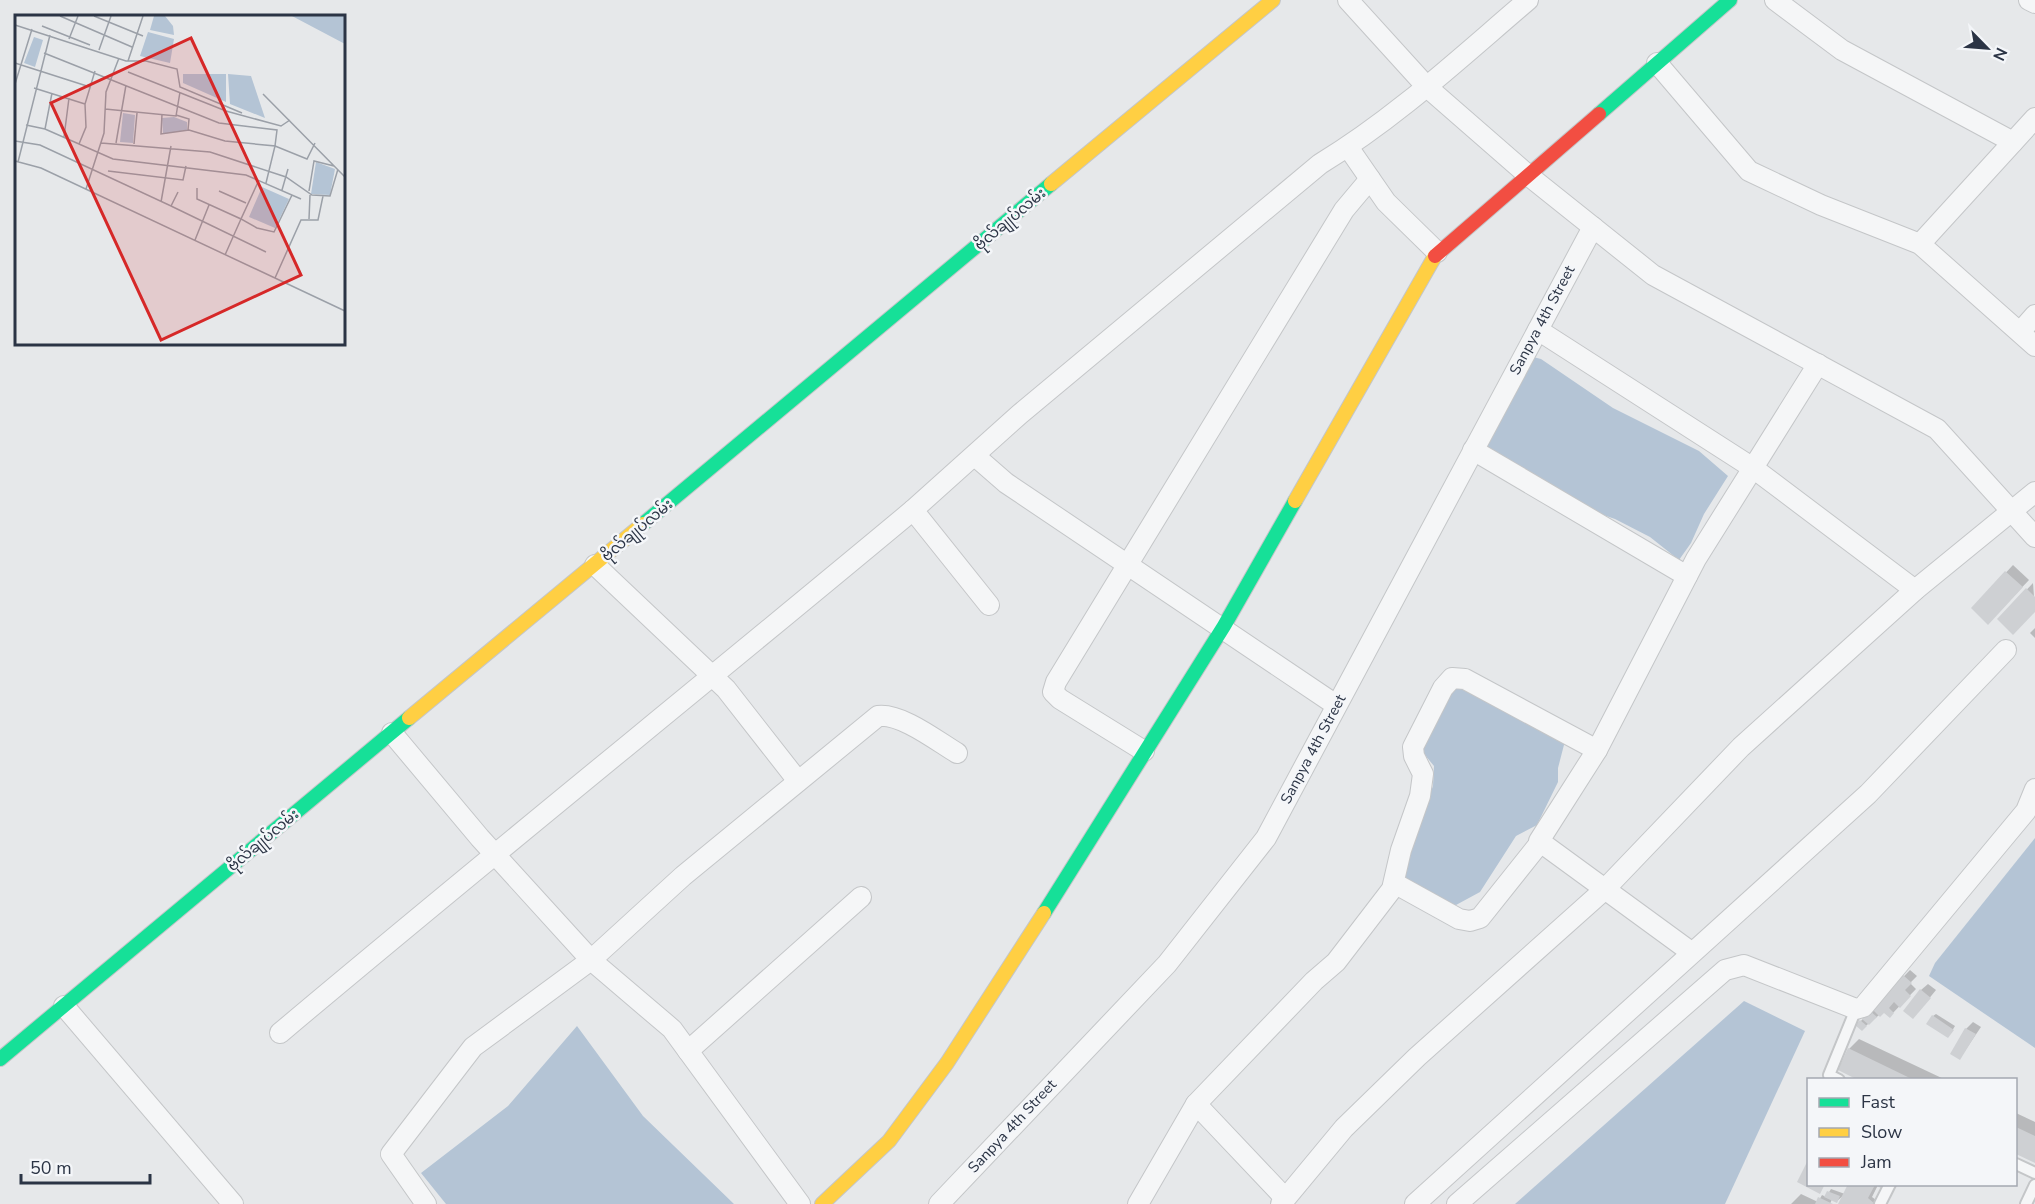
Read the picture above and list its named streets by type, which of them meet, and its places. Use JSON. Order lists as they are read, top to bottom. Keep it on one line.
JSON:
{"streets":{"street":["ဗိုလ်ချုပ်လမ်း","Sanpya 4th Street"]},"legend":["Fast","Slow","Jam"],"scale_bar":"50 m","north":"bottom right"}
